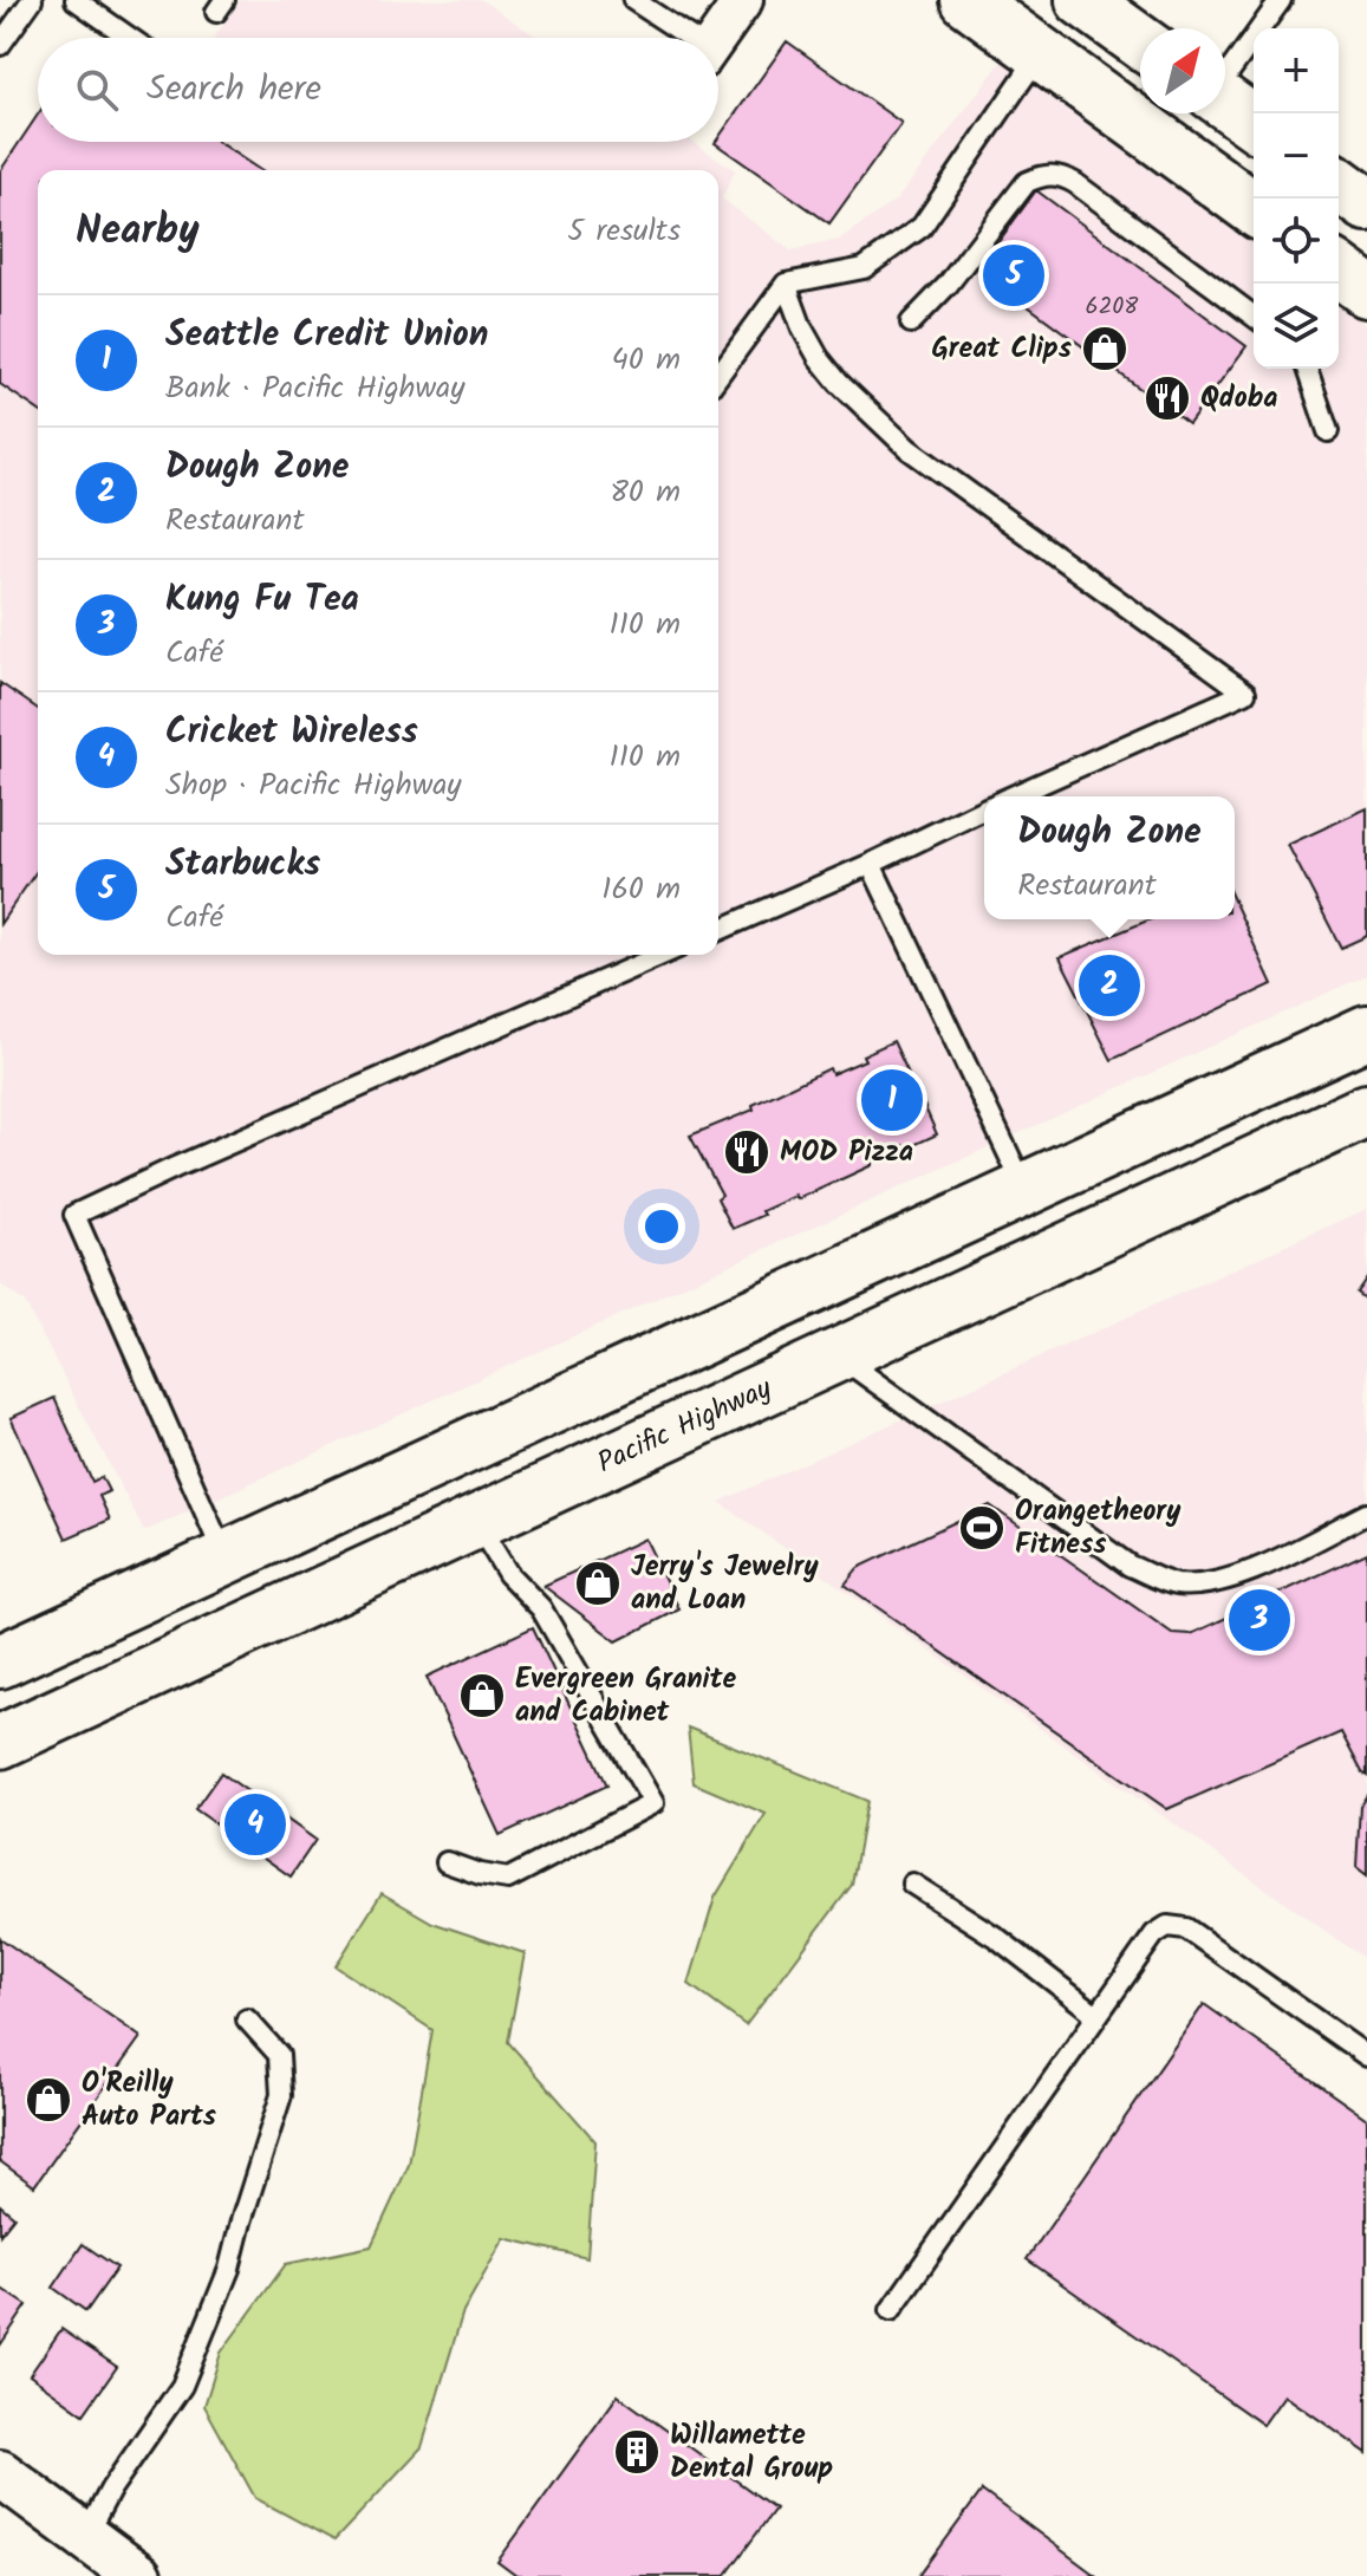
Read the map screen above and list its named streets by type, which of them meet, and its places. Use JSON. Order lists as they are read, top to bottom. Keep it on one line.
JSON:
{"streets":{"main road":["Pacific Highway"]},"places":{"shop":["Great Clips","Jerry's Jewelry and Loan","Evergreen Granite and Cabinet","O'Reilly Auto Parts"],"restaurant":["Qdoba","MOD Pizza"],"sports":["Orangetheory Fitness"],"building":["Willamette Dental Group"]},"house_numbers":["6208"],"north":"top right","page":{"map_buttons":["+","−"],"search":"Search here","heading":["Nearby","5 results"],"pins":["5","2","1","3","4"],"list":[{"mark":"1","name":"Seattle Credit Union","note":"Bank · Pacific Highway","value":"40 m"},{"mark":"2","name":"Dough Zone","note":"Restaurant","value":"80 m"},{"mark":"3","name":"Kung Fu Tea","note":"Café","value":"110 m"},{"mark":"4","name":"Cricket Wireless","note":"Shop · Pacific Highway","value":"110 m"},{"mark":"5","name":"Starbucks","note":"Café","value":"160 m"}],"popup":["Dough Zone","Restaurant"]}}
